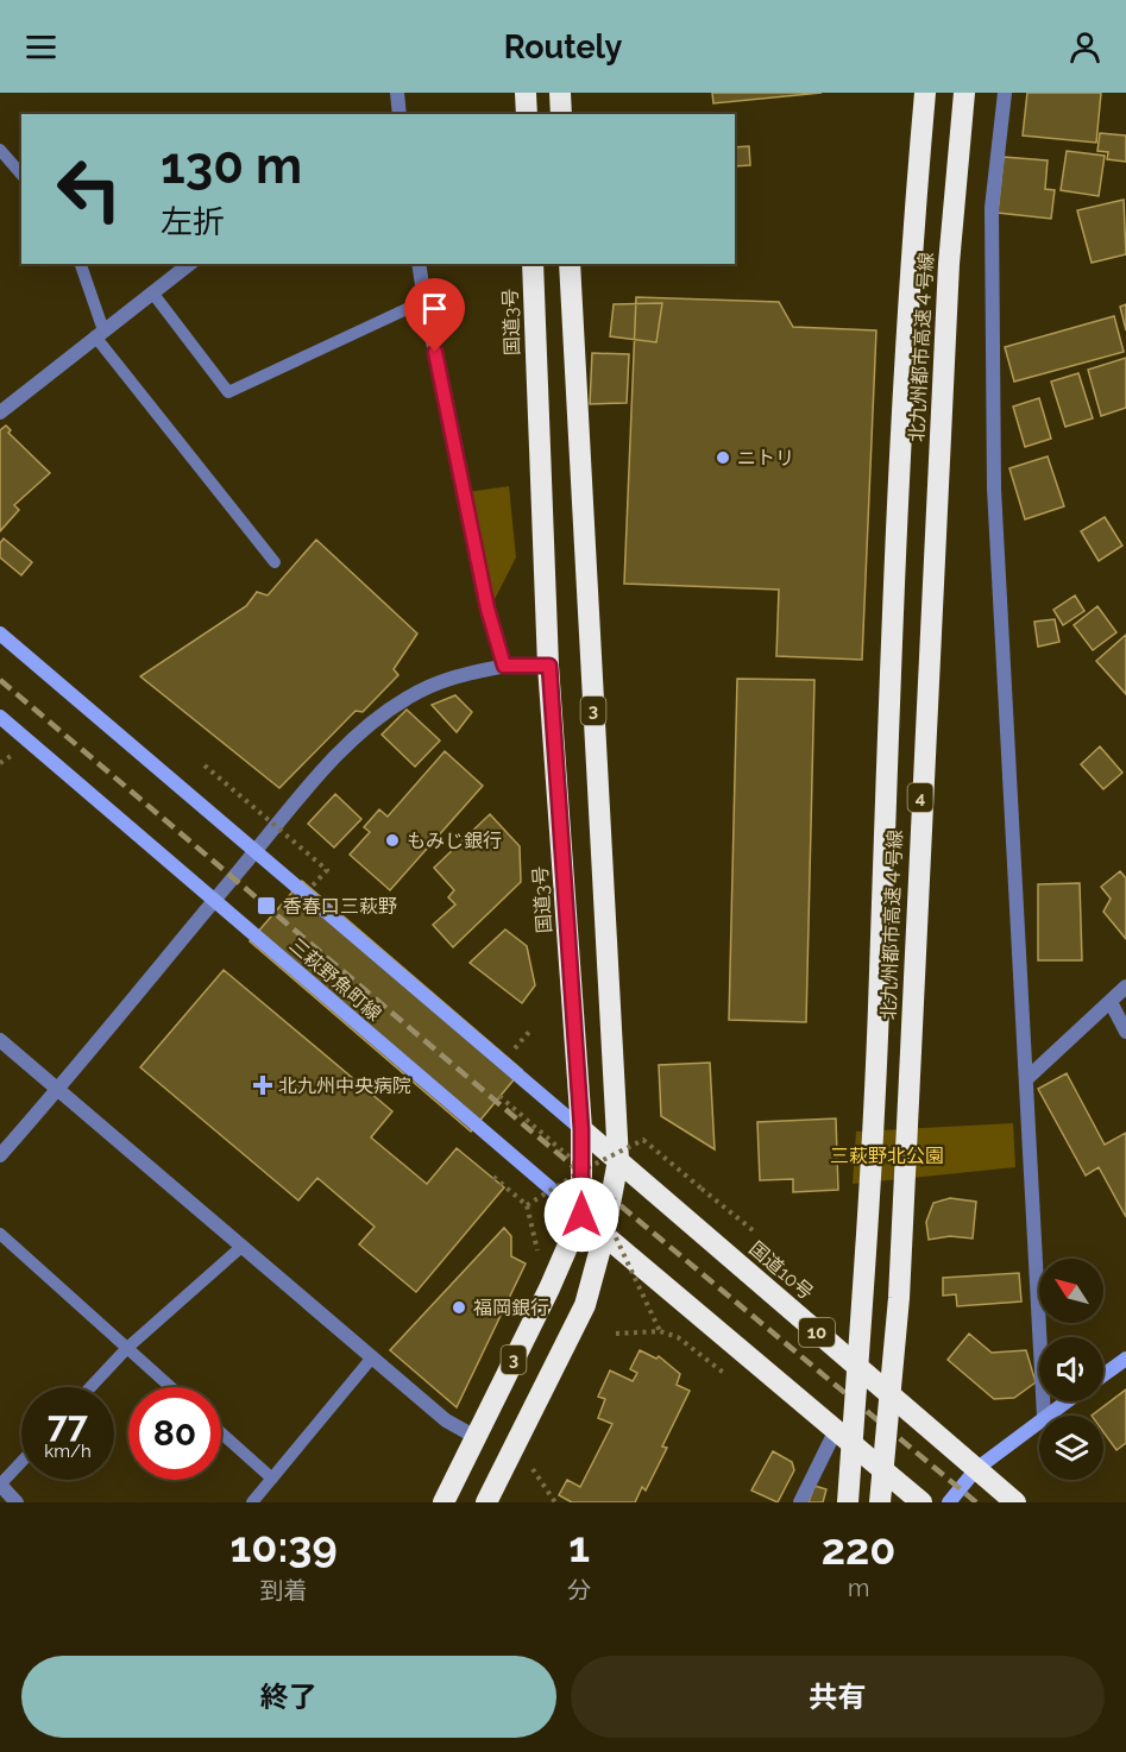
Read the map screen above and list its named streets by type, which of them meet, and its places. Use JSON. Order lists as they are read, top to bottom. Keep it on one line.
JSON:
{"streets":{"highway":["国道3号","北九州都市高速４号線","3","4","国道10号","10"],"main road":["三萩野魚町線"]},"crossings":[["国道3号","三萩野魚町線"],["国道3号","国道10号"],["3","国道10号"]],"parks":["三萩野北公園"],"places":{"other":["ニトリ","もみじ銀行","福岡銀行"],"transit":["香春口三萩野"],"health":["北九州中央病院"]},"north":"top left","page":{"header":"Routely","turn":["130 m","左折"],"speed":"77 km/h","limit":"80","eta":["10:39","到着","1","分","220","m"],"buttons":["終了","共有"]}}
